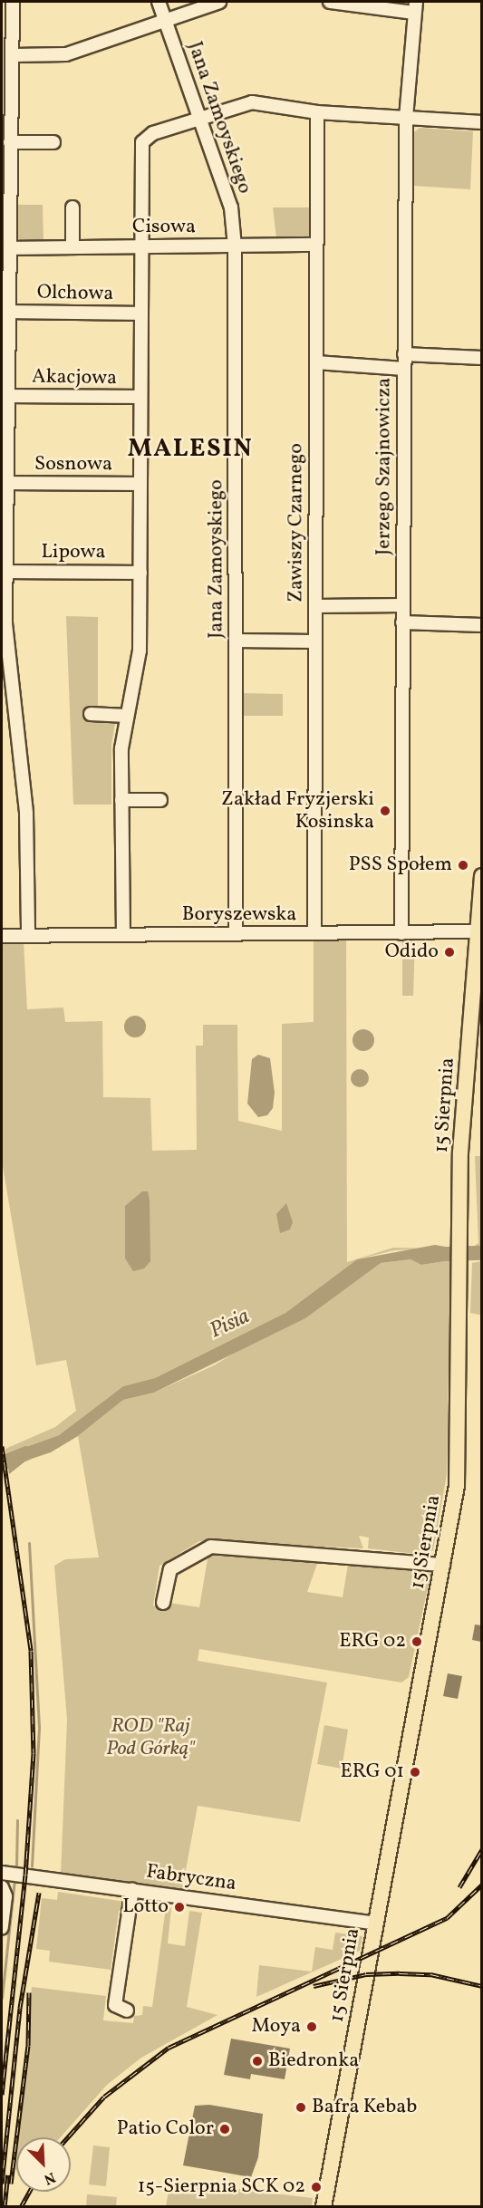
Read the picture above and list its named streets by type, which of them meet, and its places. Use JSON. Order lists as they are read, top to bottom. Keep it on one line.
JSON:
{"streets":{"main road":["15 Sierpnia"],"street":["Jana Zamoyskiego","Cisowa","Olchowa","Akacjowa","Sosnowa","Jerzego Szajnowicza","Zawiszy Czarnego","Lipowa","Boryszewska","Fabryczna"]},"crossings":[["Jana Zamoyskiego","Cisowa"],["Jana Zamoyskiego","Boryszewska"],["Cisowa","Zawiszy Czarnego"],["Jerzego Szajnowicza","Boryszewska"],["Zawiszy Czarnego","Boryszewska"],["Boryszewska","15 Sierpnia"],["15 Sierpnia","Fabryczna"]],"districts":["MALESIN"],"water":["Pisia"],"parks":["ROD \"Raj Pod Górką\""],"places":["Zakład Fryzjerski Kosinska","PSS Społem","Odido","ERG 02","ERG 01","Lotto","Moya","Biedronka","Bafra Kebab","Patio Color","15-Sierpnia SCK 02"],"north":"bottom right"}
